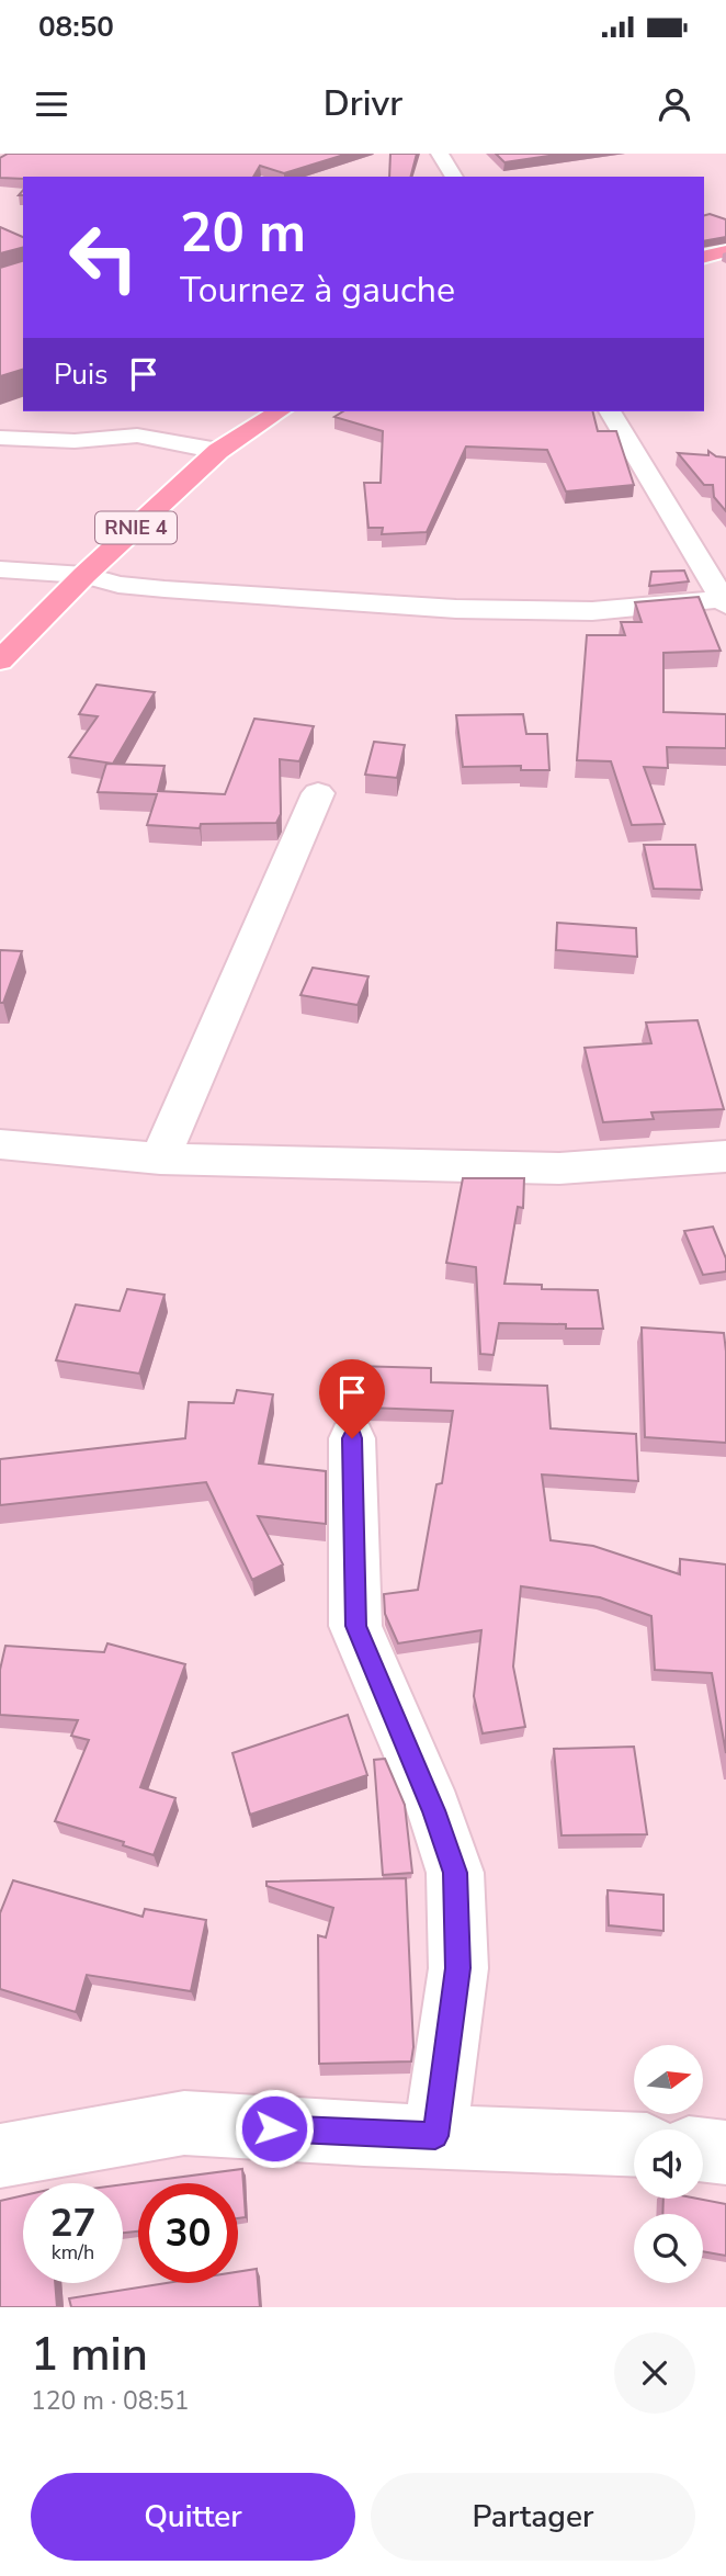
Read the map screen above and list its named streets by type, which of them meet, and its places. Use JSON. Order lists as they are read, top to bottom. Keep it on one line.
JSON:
{"streets":{"main road":["RNIE 4"]},"north":"right","page":{"status":"08:50","header":"Drivr","turn":["20 m","Tournez à gauche"],"then":"Puis","speed":"27 km/h","limit":"30","heading":["1 min","120 m · 08:51"],"buttons":["Quitter","Partager"]}}
